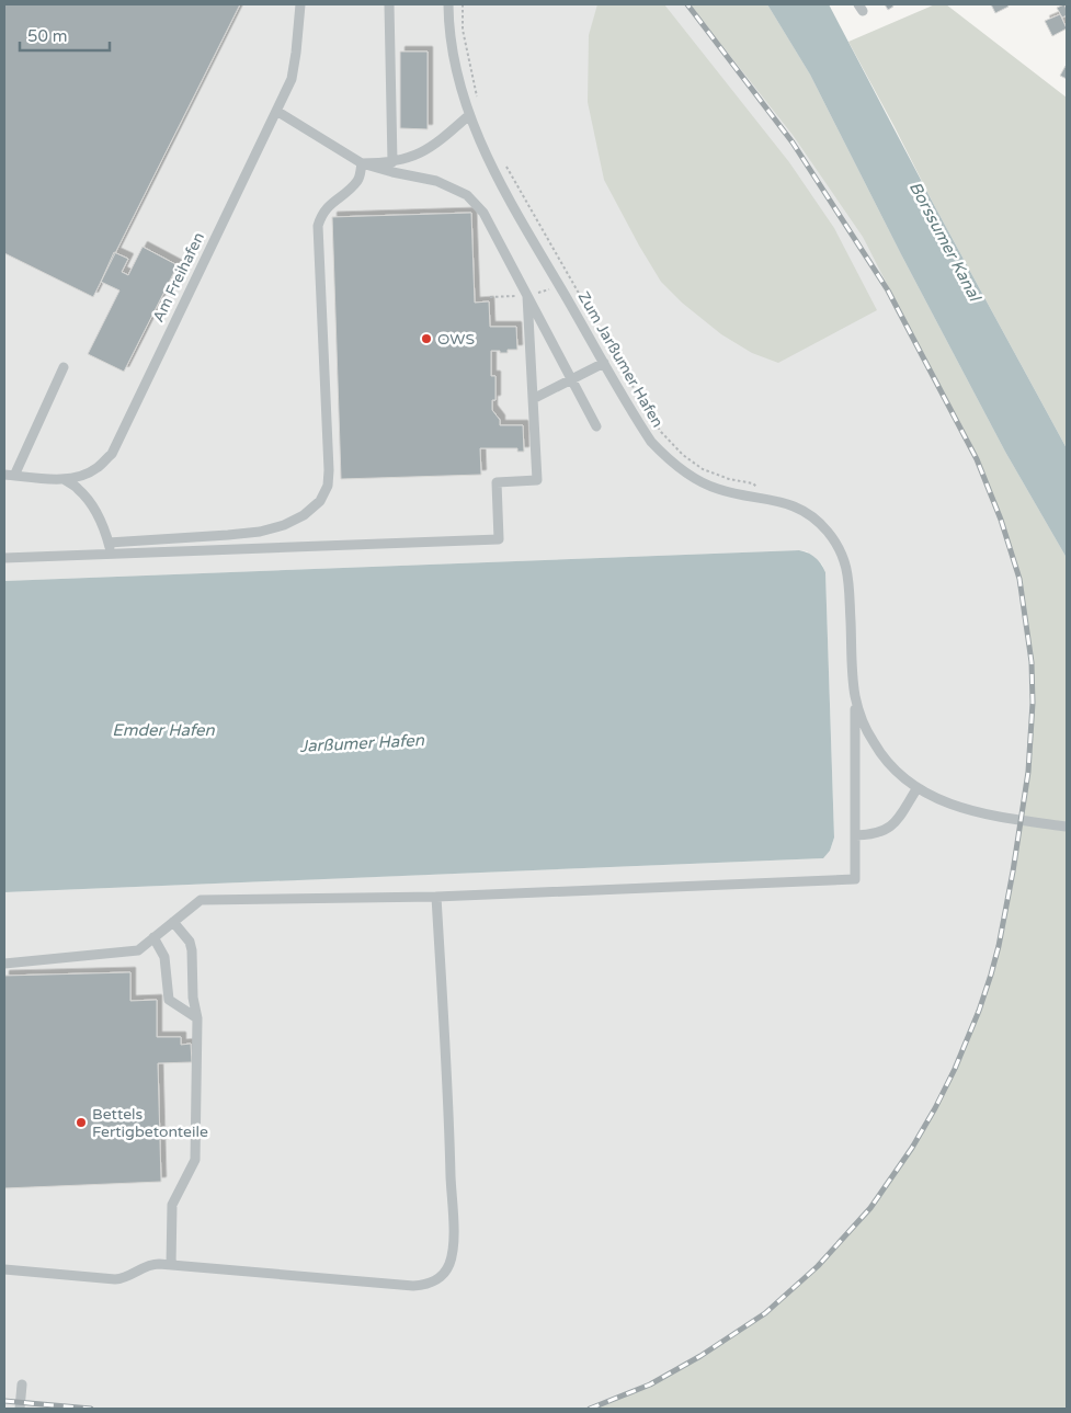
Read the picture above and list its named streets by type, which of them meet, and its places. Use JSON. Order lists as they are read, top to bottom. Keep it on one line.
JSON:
{"streets":{"street":["Am Freihafen","Zum Jarßumer Hafen"]},"water":["Borssumer Kanal","Emder Hafen","Jarßumer Hafen"],"places":["OWS","Bettels Fertigbetonteile"],"scale_bar":"50 m"}
